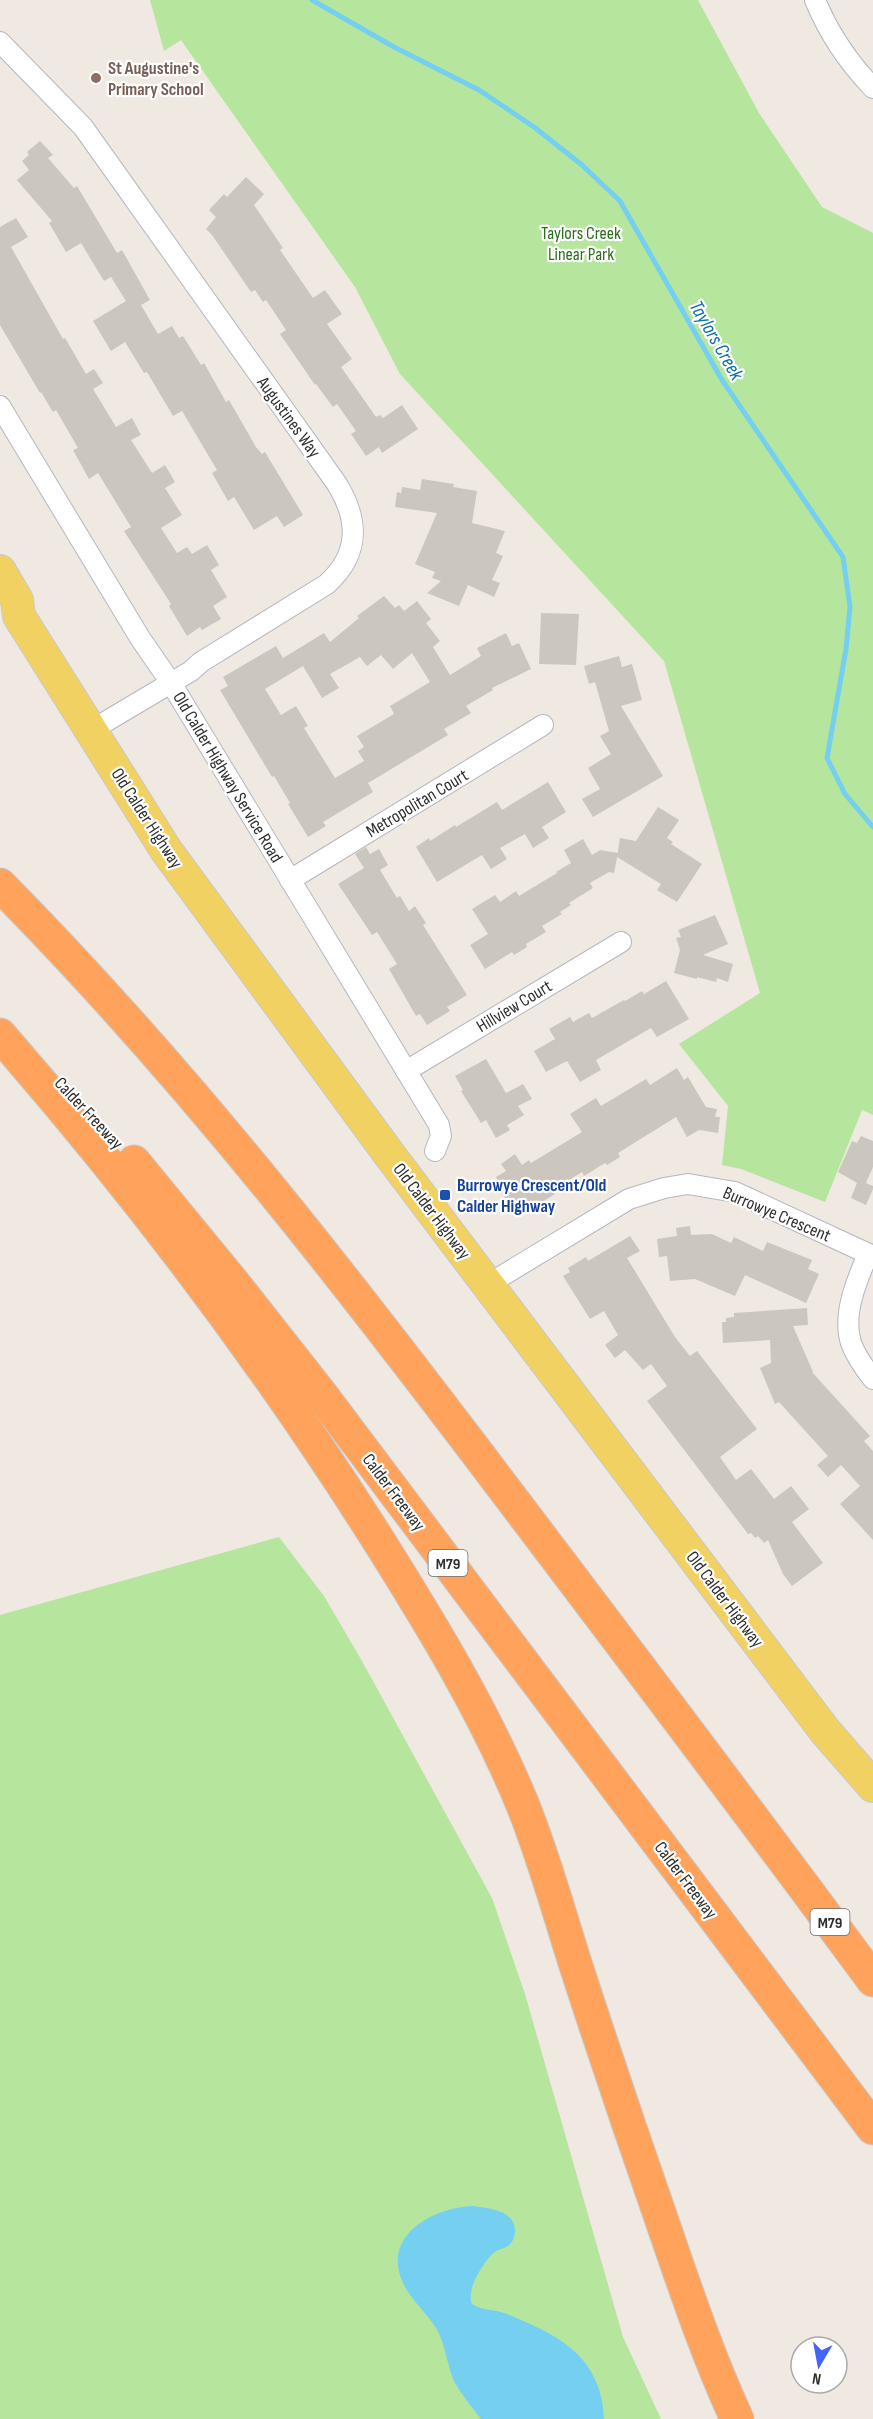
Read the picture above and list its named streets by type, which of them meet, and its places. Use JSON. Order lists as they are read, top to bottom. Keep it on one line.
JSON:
{"streets":{"highway":["Calder Freeway","M79"],"main road":["Old Calder Highway"],"street":["Augustines Way","Old Calder Highway Service Road","Metropolitan Court","Hillview Court","Burrowye Crescent"]},"crossings":[["Augustines Way","Old Calder Highway Service Road"],["Augustines Way","Old Calder Highway"],["Old Calder Highway Service Road","Metropolitan Court"],["Old Calder Highway Service Road","Hillview Court"],["Old Calder Highway","Burrowye Crescent"]],"water":["Taylors Creek"],"parks":["Taylors Creek Linear Park"],"places":{"other":["St Augustine's Primary School"],"transit":["Burrowye Crescent/Old Calder Highway"]},"north":"bottom"}
